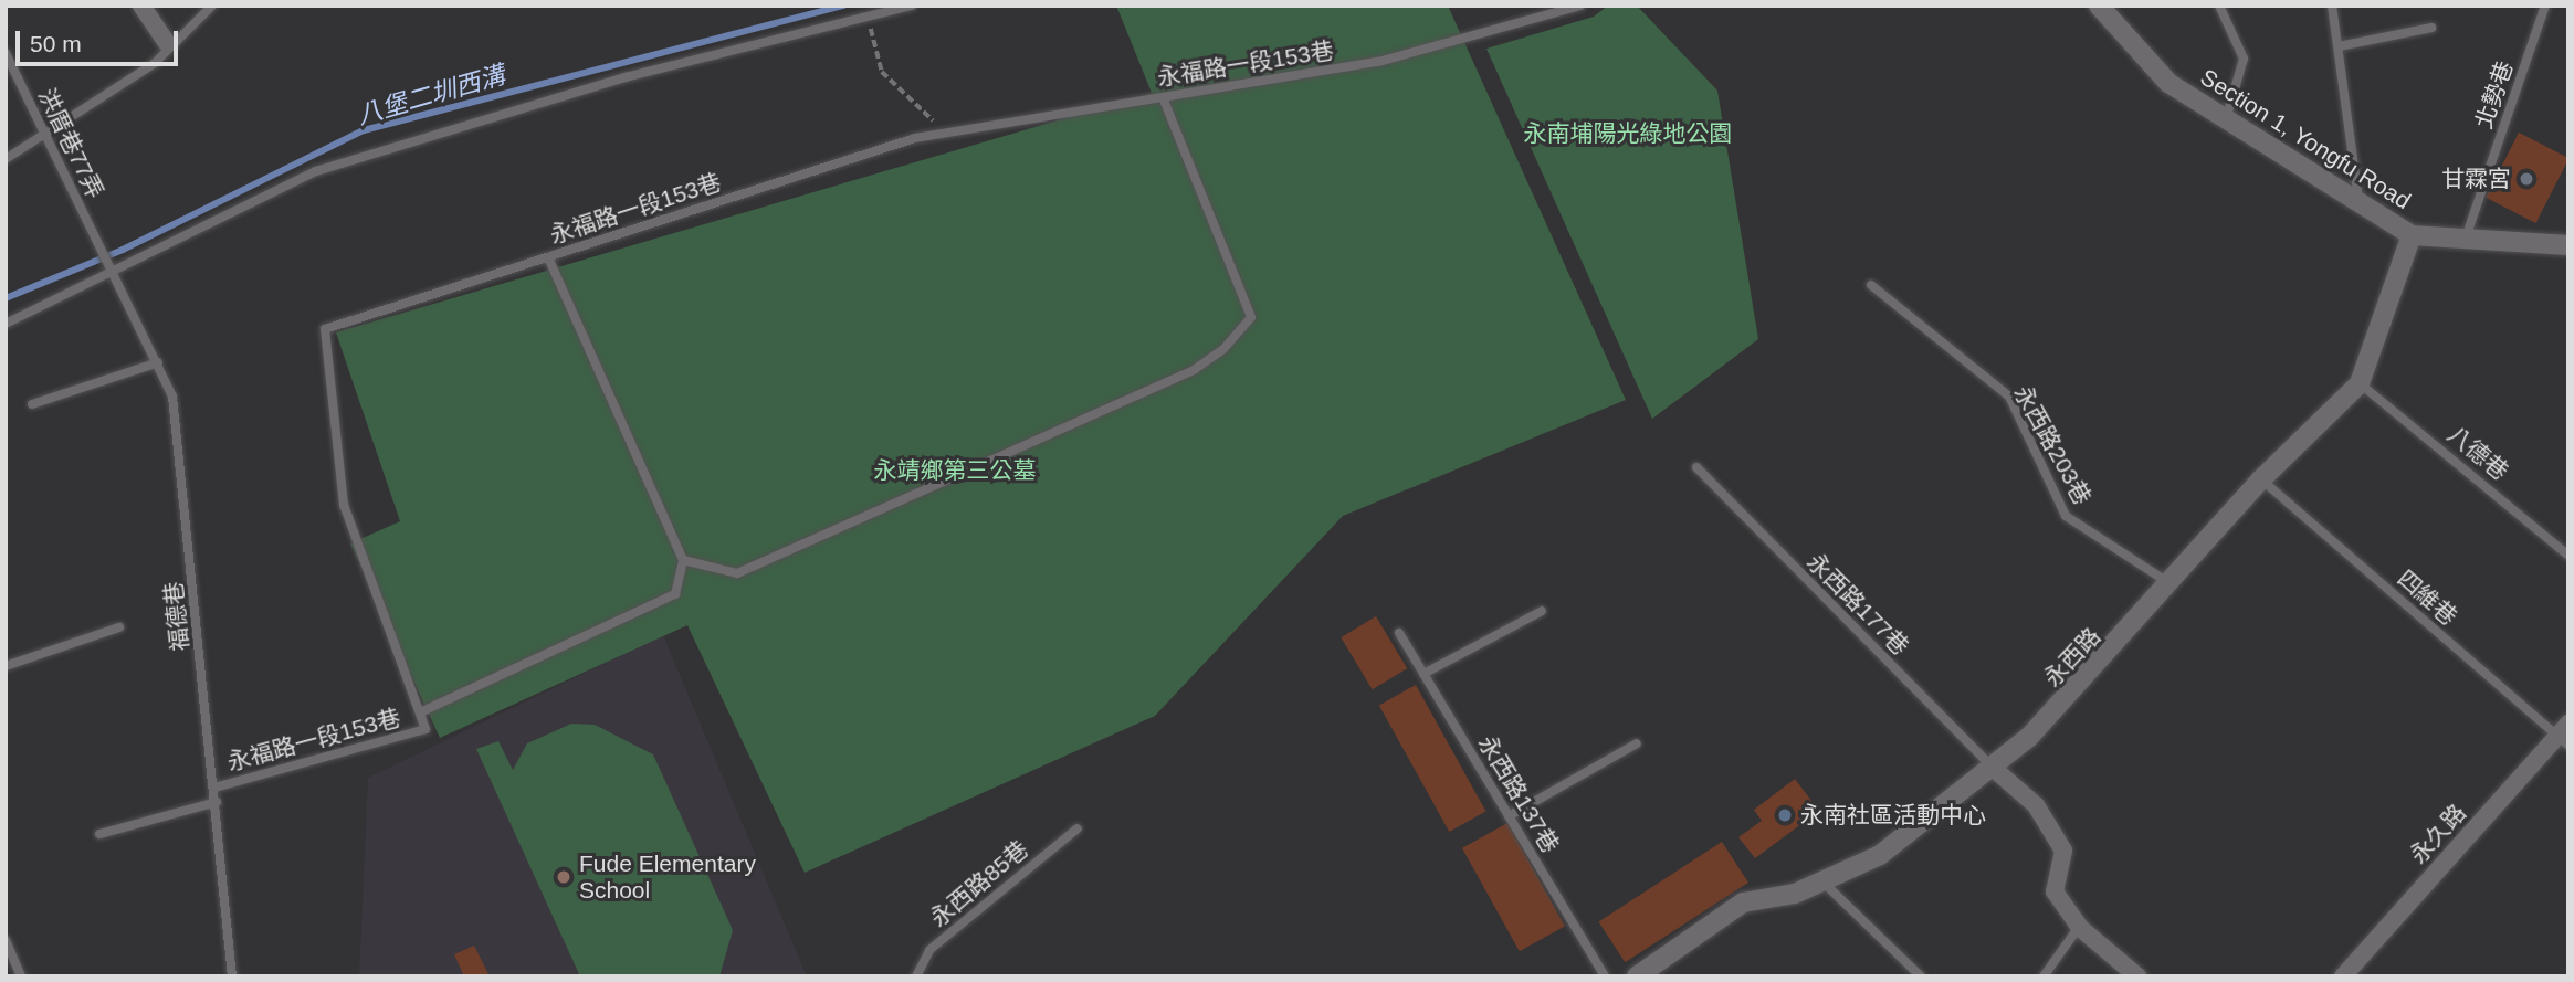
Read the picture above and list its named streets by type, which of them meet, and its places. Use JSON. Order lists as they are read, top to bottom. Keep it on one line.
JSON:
{"streets":{"street":["Section 1, Yongfu Road","永西路","永久路"],"lane":["永福路一段153巷","北勢巷","洪厝巷77弄","永西路203巷","八德巷","四維巷","永西路177巷","福德巷","永西路137巷","永西路85巷"]},"crossings":[["永福路一段153巷","福德巷"],["北勢巷","Section 1, Yongfu Road"],["Section 1, Yongfu Road","永西路"],["洪厝巷77弄","福德巷"],["永西路203巷","永西路"],["八德巷","永西路"],["四維巷","永西路"],["四維巷","永久路"],["永西路177巷","永西路"]],"water":["八堡二圳西溝"],"parks":["永南埔陽光綠地公園","永靖鄉第三公墓"],"places":["甘霖宮","永南社區活動中心","Fude Elementary School"],"scale_bar":"50 m"}
